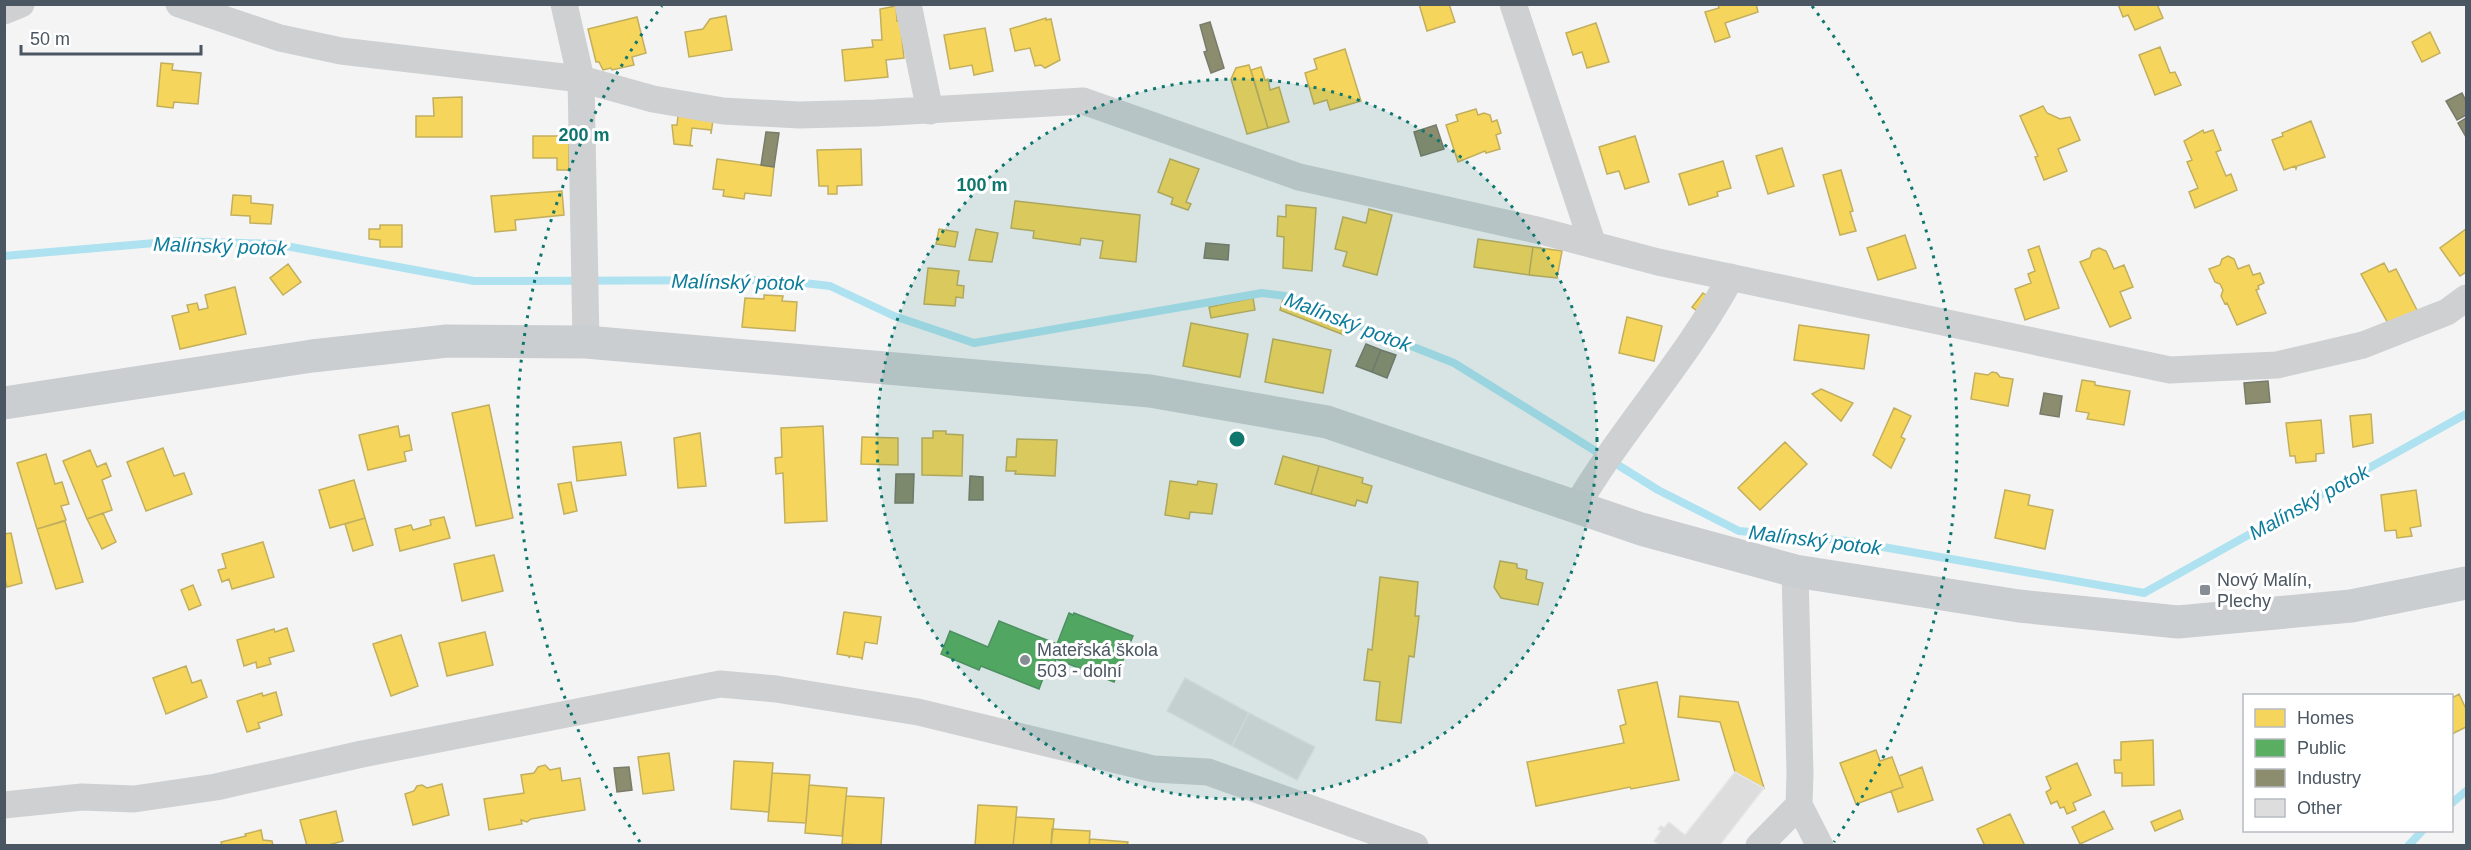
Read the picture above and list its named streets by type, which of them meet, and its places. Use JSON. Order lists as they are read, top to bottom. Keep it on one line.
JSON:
{"water":["Malínský potok"],"places":{"transit":["Nový Malín, Plechy"],"other":["Mateřská škola 503 - dolní"]},"legend":["Homes","Public","Industry","Other"],"scale_bar":"50 m","rings":["200 m","100 m"]}
